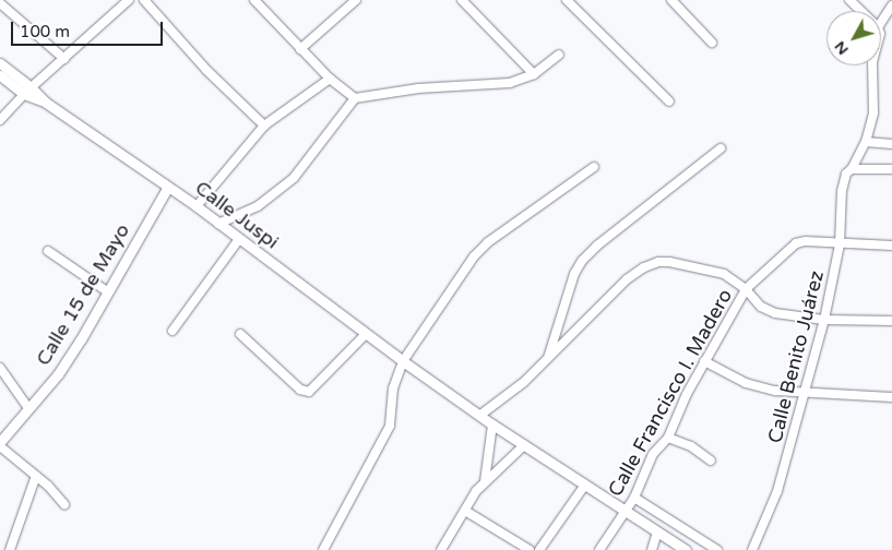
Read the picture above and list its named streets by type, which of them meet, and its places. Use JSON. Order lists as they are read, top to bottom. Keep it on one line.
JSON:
{"streets":{"street":["Calle Juspi","Calle 15 de Mayo","Calle Benito Juárez","Calle Francisco I. Madero"]},"crossings":[["Calle Juspi","Calle 15 de Mayo"],["Calle Juspi","Calle Francisco I. Madero"],["Calle Benito Juárez","Calle Francisco I. Madero"]],"scale_bar":"100 m","north":"bottom left"}
